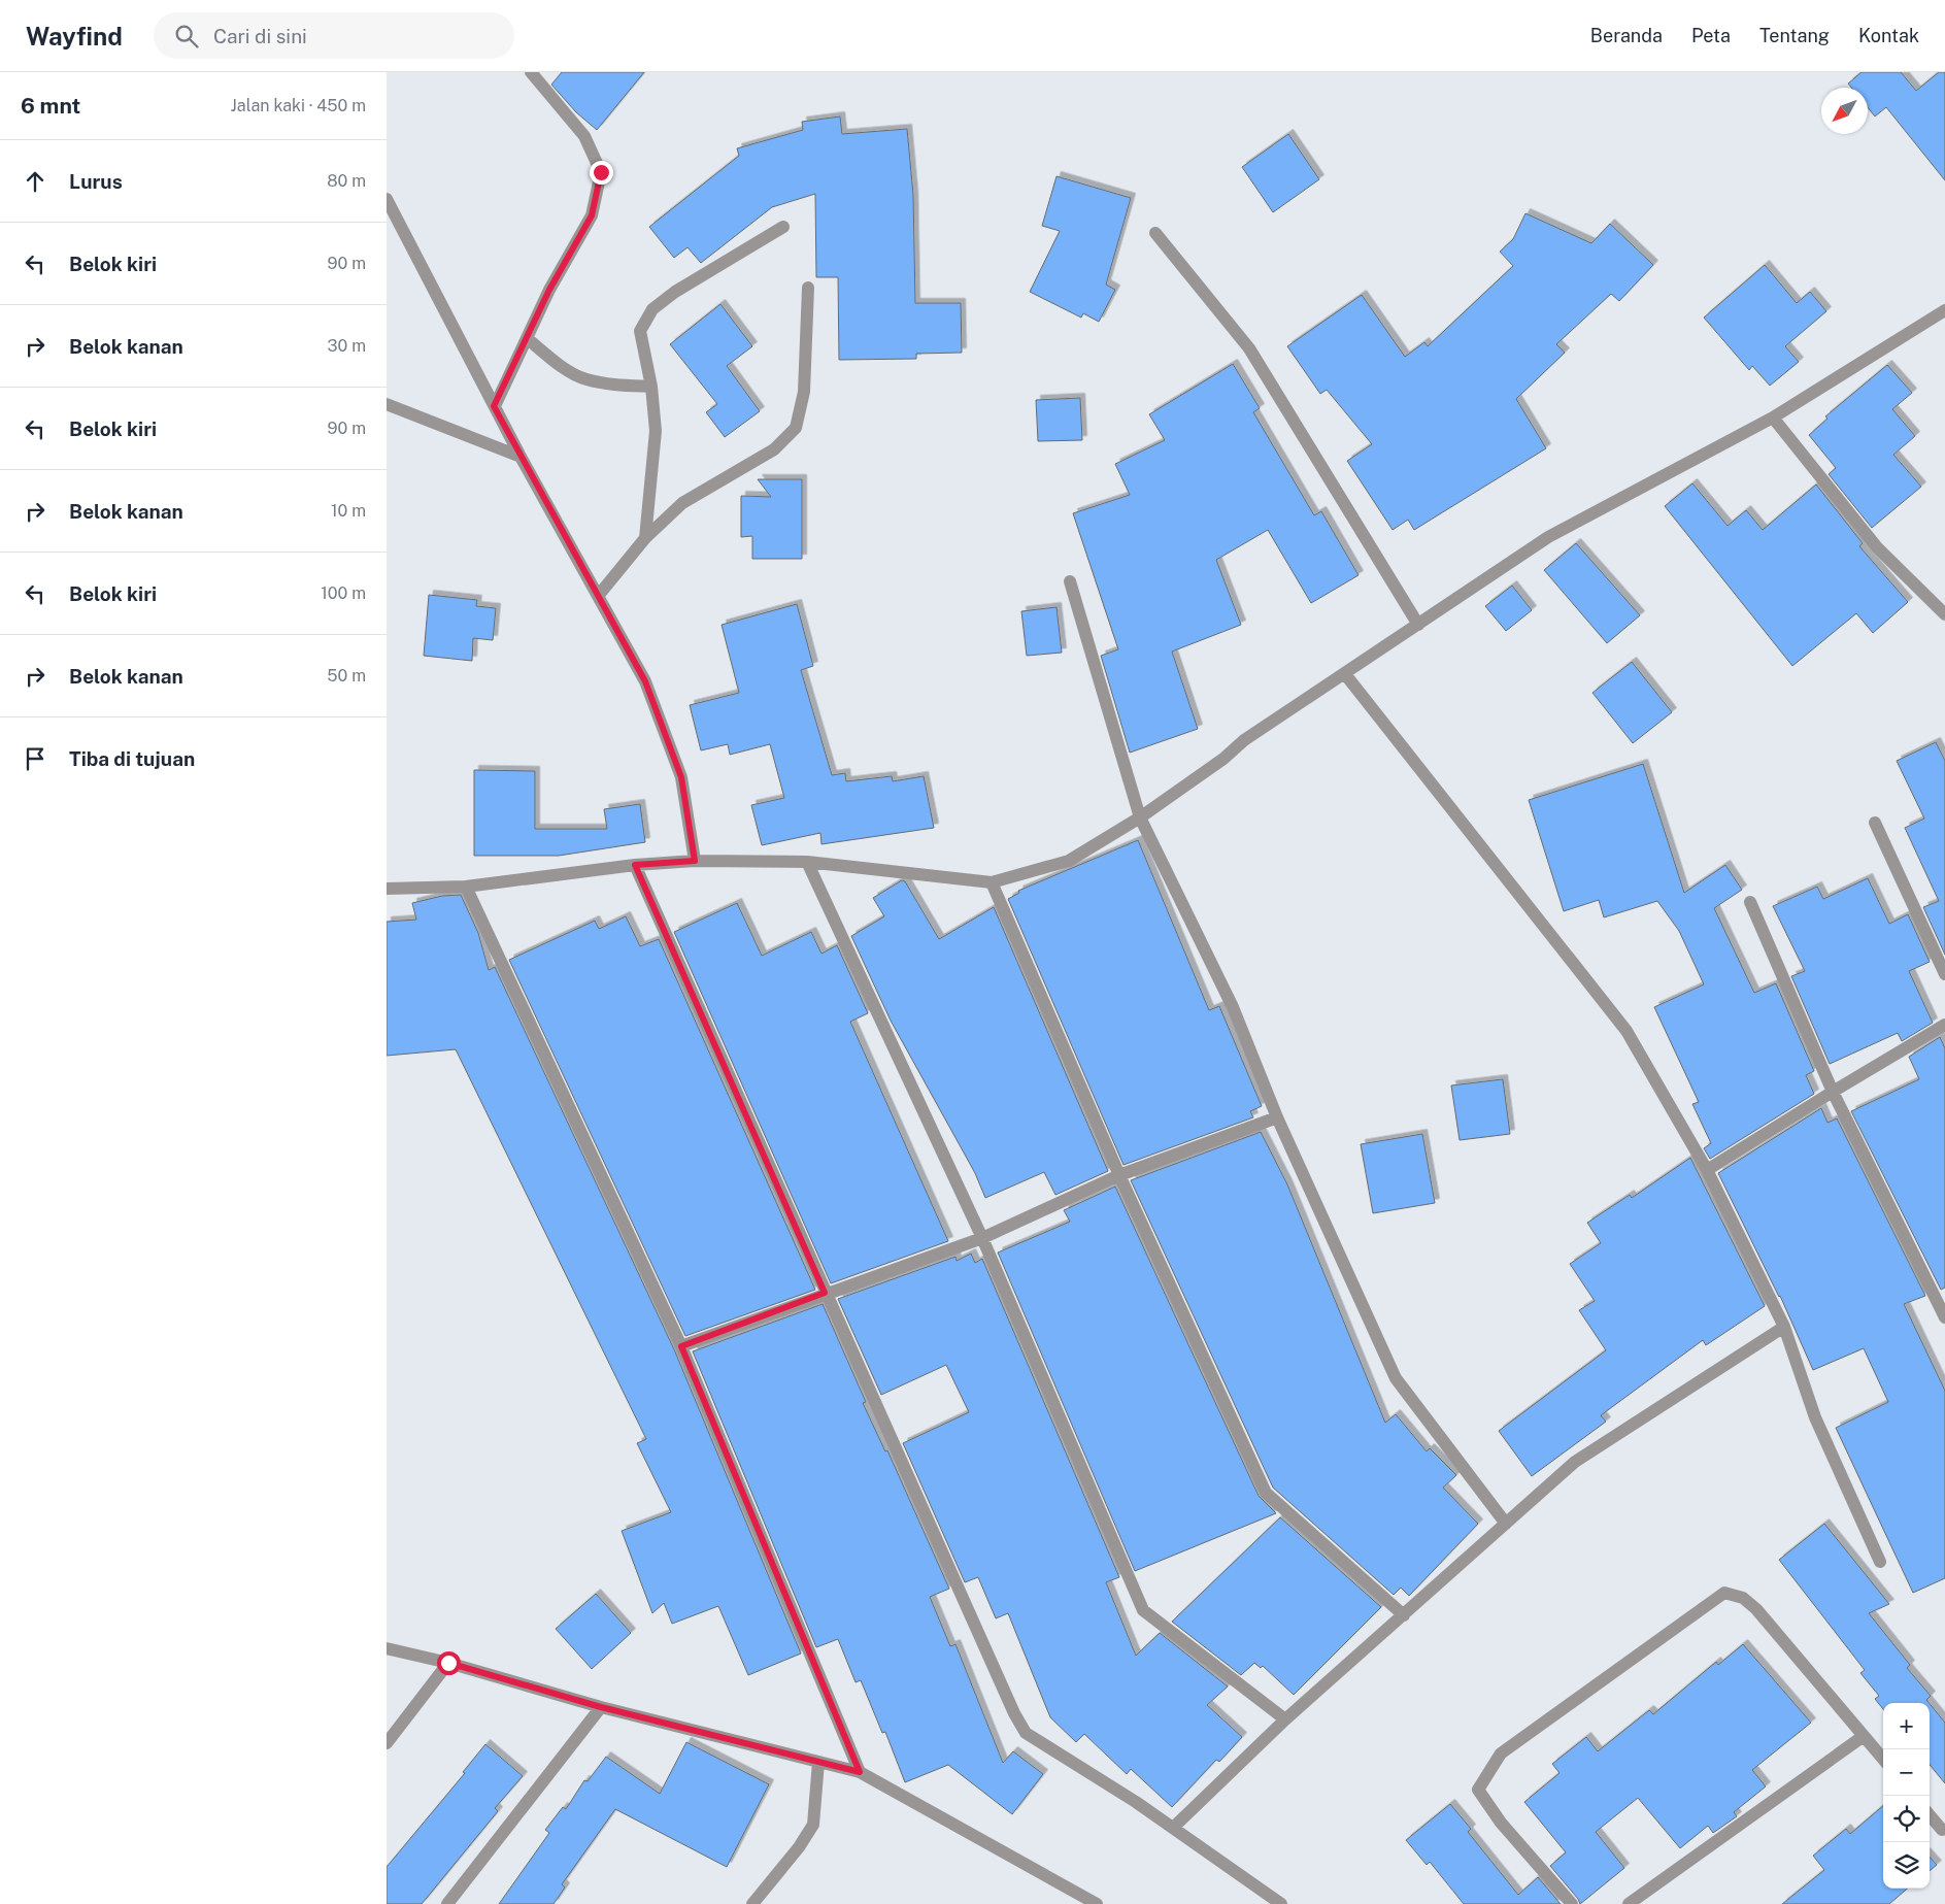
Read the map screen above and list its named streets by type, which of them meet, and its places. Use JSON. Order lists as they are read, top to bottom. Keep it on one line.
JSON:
{"north":"bottom left","page":{"header":"Wayfind","search":"Cari di sini","nav":["Beranda","Peta","Tentang","Kontak"],"heading":["6 mnt","Jalan kaki · 450 m"],"list":[["Lurus","80 m"],["Belok kiri","90 m"],["Belok kanan","30 m"],["Belok kiri","90 m"],["Belok kanan","10 m"],["Belok kiri","100 m"],["Belok kanan","50 m"],"Tiba di tujuan"],"map_buttons":["+","−"]}}
